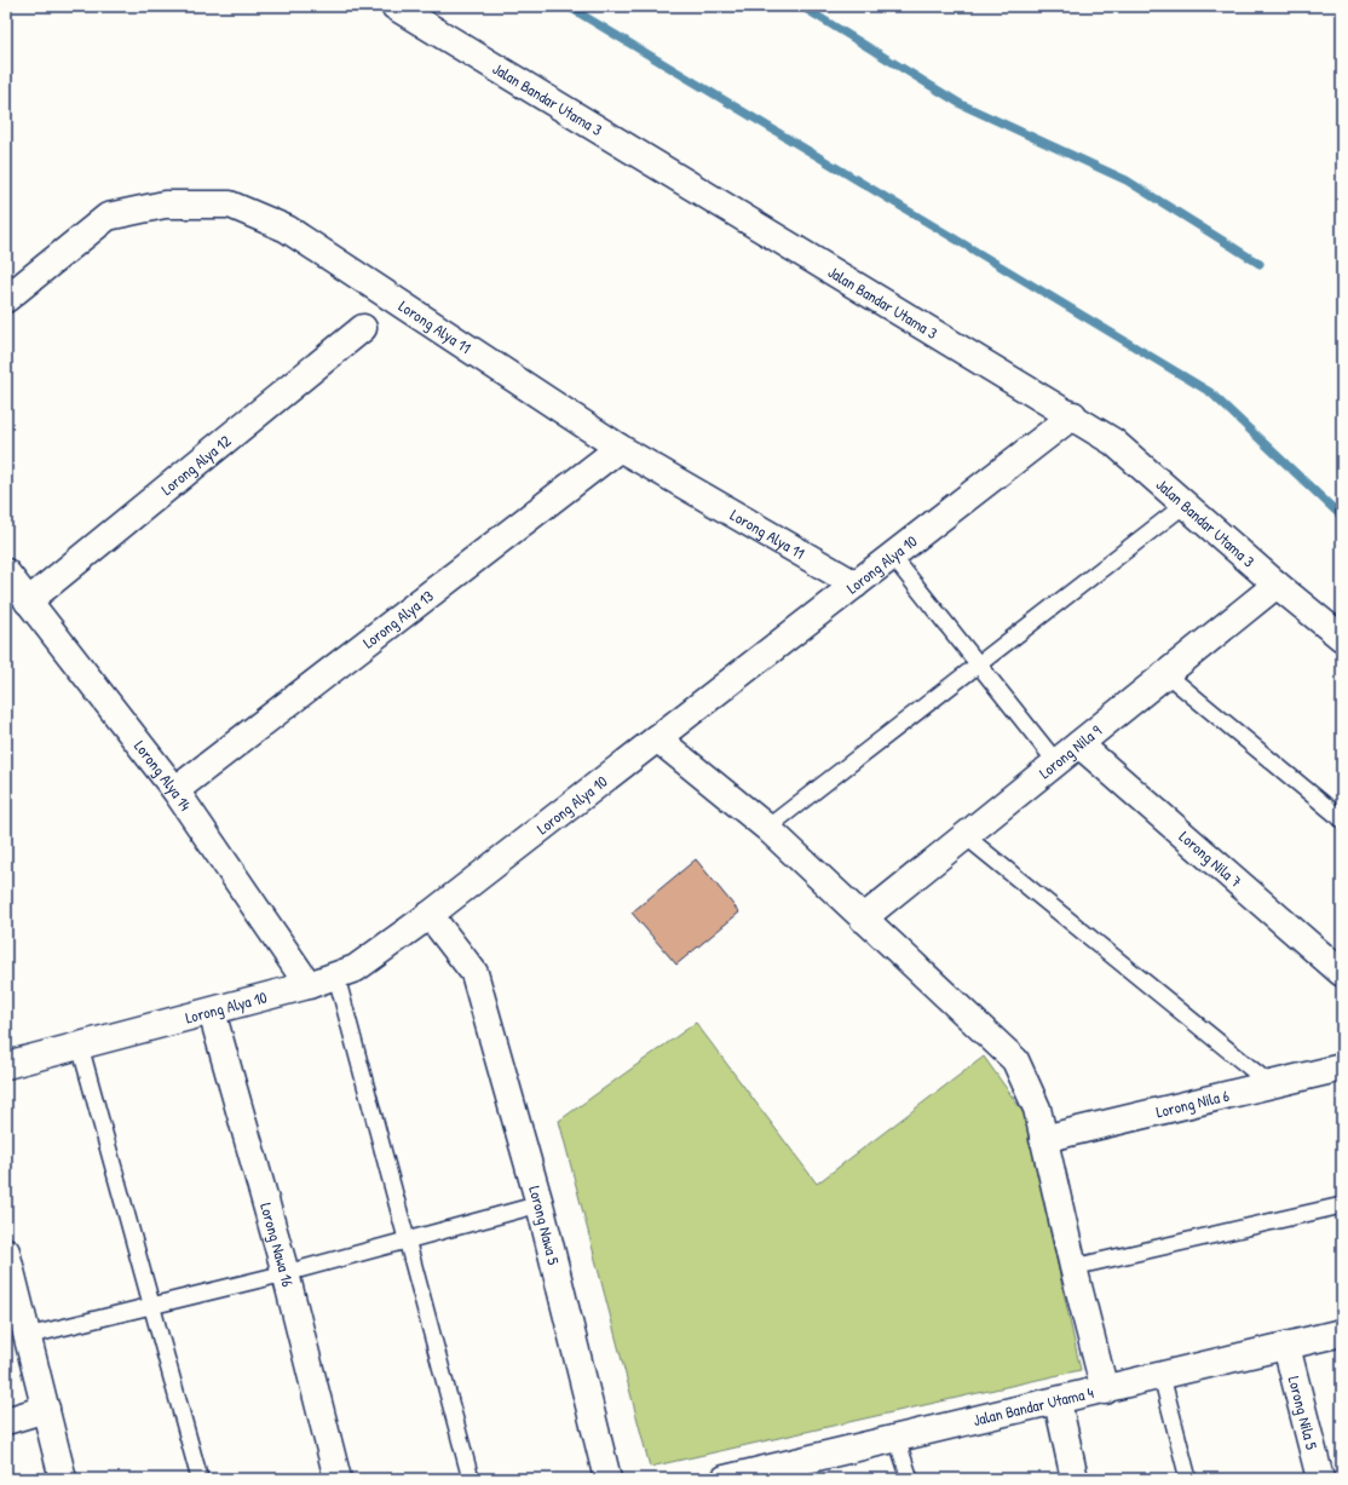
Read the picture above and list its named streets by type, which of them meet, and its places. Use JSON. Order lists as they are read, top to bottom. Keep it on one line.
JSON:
{"streets":{"street":["Jalan Bandar Utama 3","Lorong Alya 11","Lorong Alya 12","Lorong Alya 10","Lorong Alya 13","Lorong Nila 9","Lorong Alya 14","Lorong Nila 7","Lorong Nila 6","Lorong Nawa 5","Lorong Nawa 16","Jalan Bandar Utama 4","Lorong Nila 5"]},"crossings":[["Jalan Bandar Utama 3","Lorong Alya 10"],["Jalan Bandar Utama 3","Lorong Nila 9"],["Lorong Alya 11","Lorong Alya 10"],["Lorong Alya 11","Lorong Alya 13"],["Lorong Alya 12","Lorong Alya 14"],["Lorong Alya 10","Lorong Alya 14"],["Lorong Alya 10","Lorong Nawa 5"],["Lorong Alya 10","Lorong Nawa 16"],["Lorong Alya 13","Lorong Alya 14"],["Lorong Nila 9","Lorong Nila 7"],["Jalan Bandar Utama 4","Lorong Nila 5"]]}
